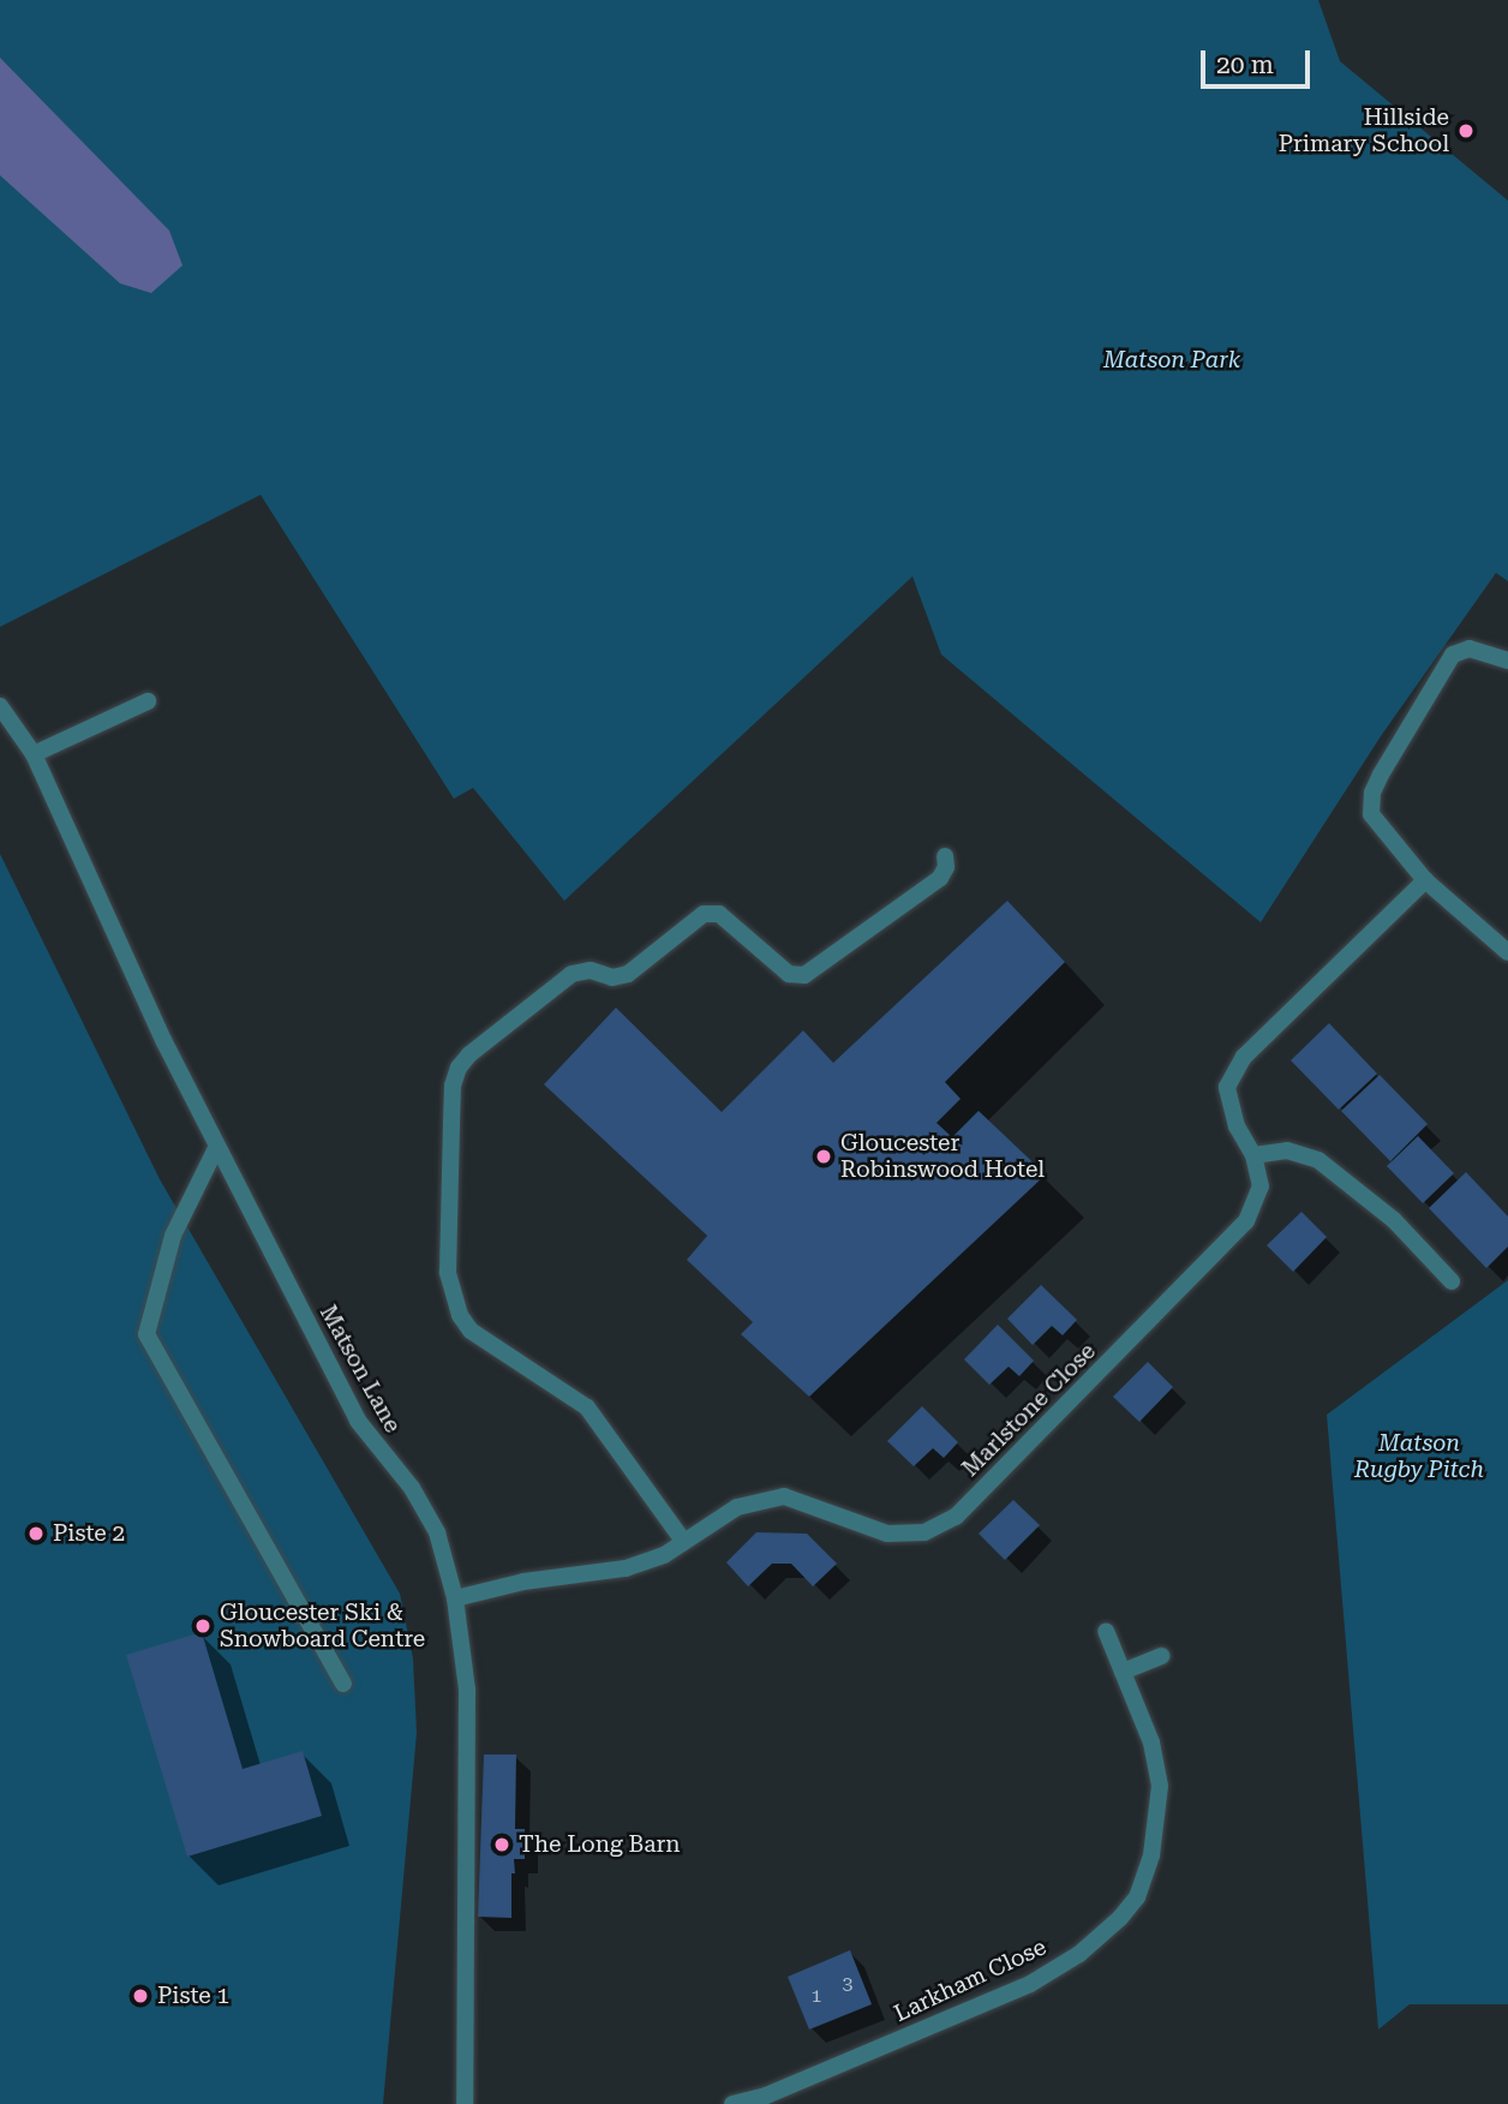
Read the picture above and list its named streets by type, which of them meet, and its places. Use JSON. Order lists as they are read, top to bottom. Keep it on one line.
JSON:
{"streets":{"street":["Matson Lane","Marlstone Close","Larkham Close"]},"crossings":[["Matson Lane","Marlstone Close"]],"parks":["Matson Park","Matson Rugby Pitch"],"places":["Hillside Primary School","Gloucester Robinswood Hotel","Piste 2","Gloucester Ski & Snowboard Centre","The Long Barn","Piste 1"],"house_numbers":["3","1"],"scale_bar":"20 m"}
